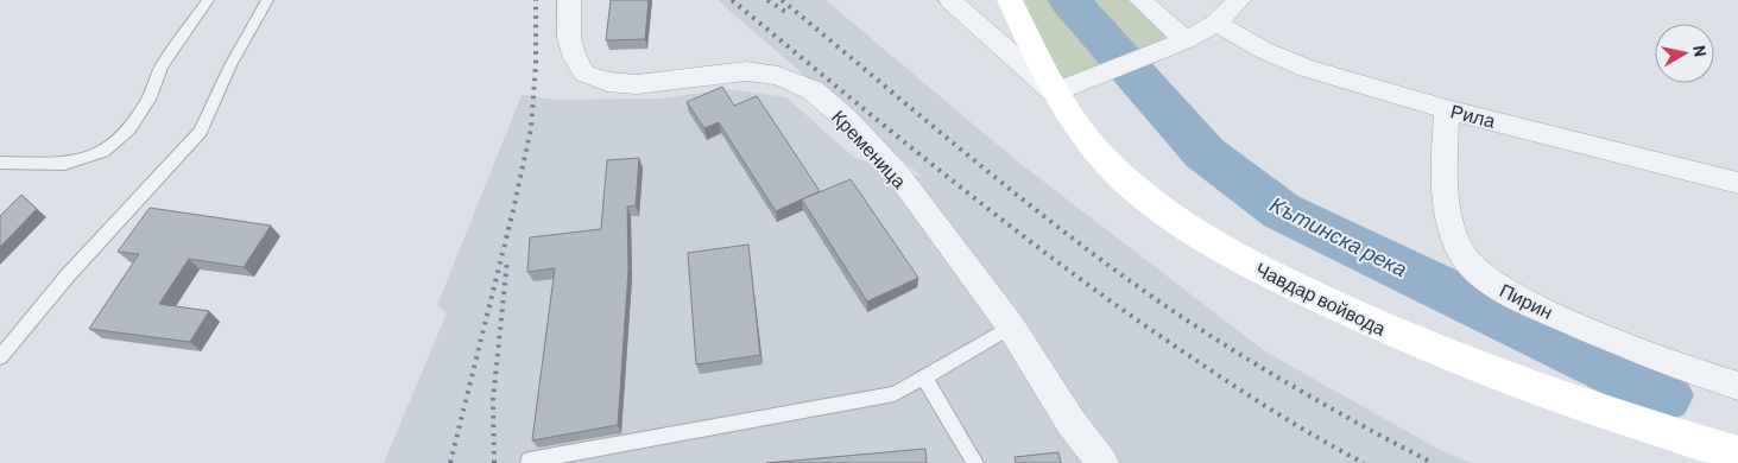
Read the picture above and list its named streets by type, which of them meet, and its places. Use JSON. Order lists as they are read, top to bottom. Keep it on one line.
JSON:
{"streets":{"street":["Рила","Кременица","Чавдар войвода","Пирин"]},"crossings":[["Рила","Пирин"]],"water":["Кътинска река"],"north":"right"}
